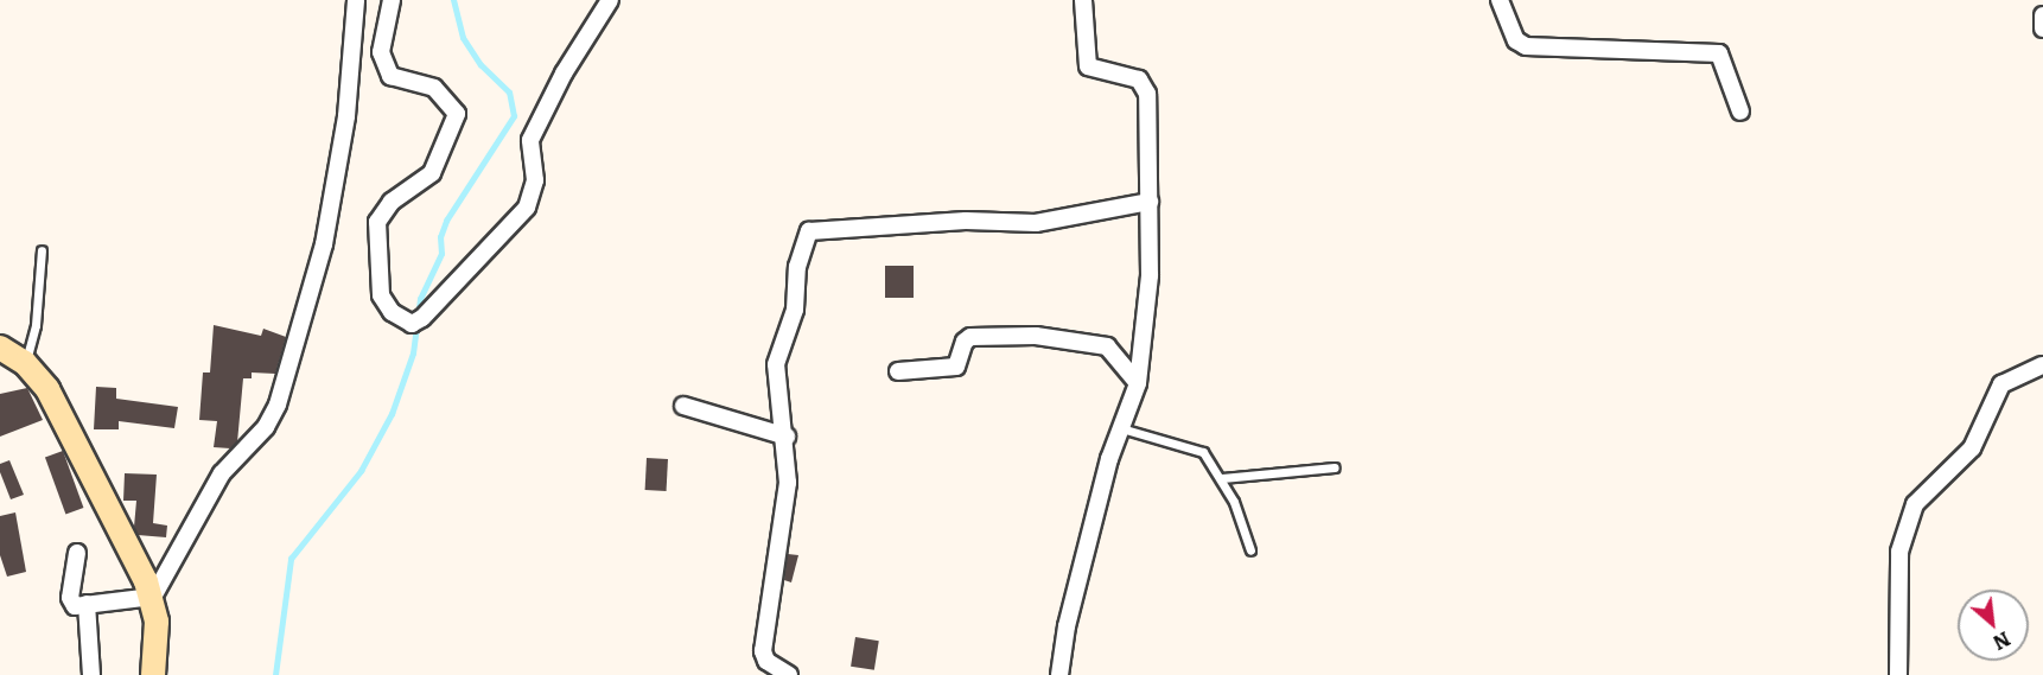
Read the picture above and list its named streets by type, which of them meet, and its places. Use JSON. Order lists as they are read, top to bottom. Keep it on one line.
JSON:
{"north":"bottom right"}
